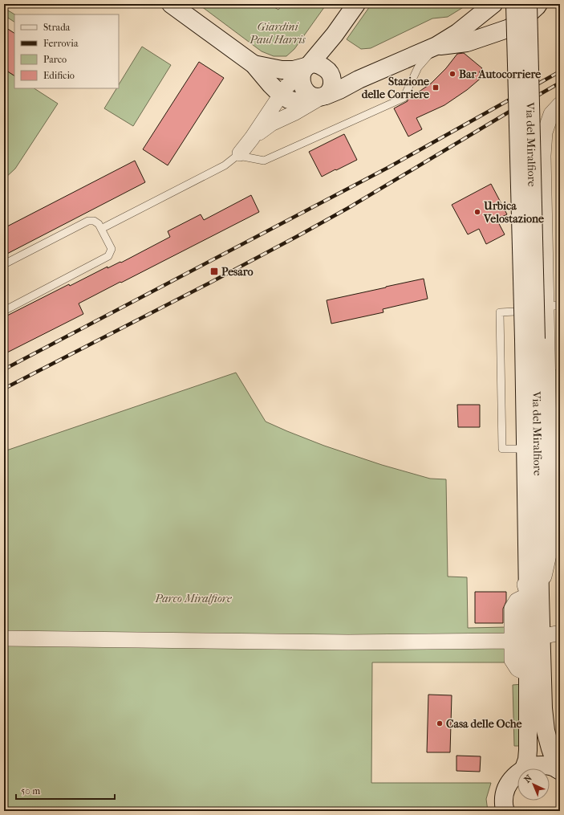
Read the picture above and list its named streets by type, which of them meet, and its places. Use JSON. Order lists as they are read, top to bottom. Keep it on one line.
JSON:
{"streets":{"main road":["Via del Miralfiore"]},"parks":["Giardini Paul Harris","Parco Miralfiore"],"places":{"other":["Bar Autocorriere","Urbica Velostazione","Casa delle Oche"],"transit":["Stazione delle Corriere","Pesaro"]},"legend":["Strada","Ferrovia","Parco","Edificio"],"scale_bar":"50 m","north":"top left"}
